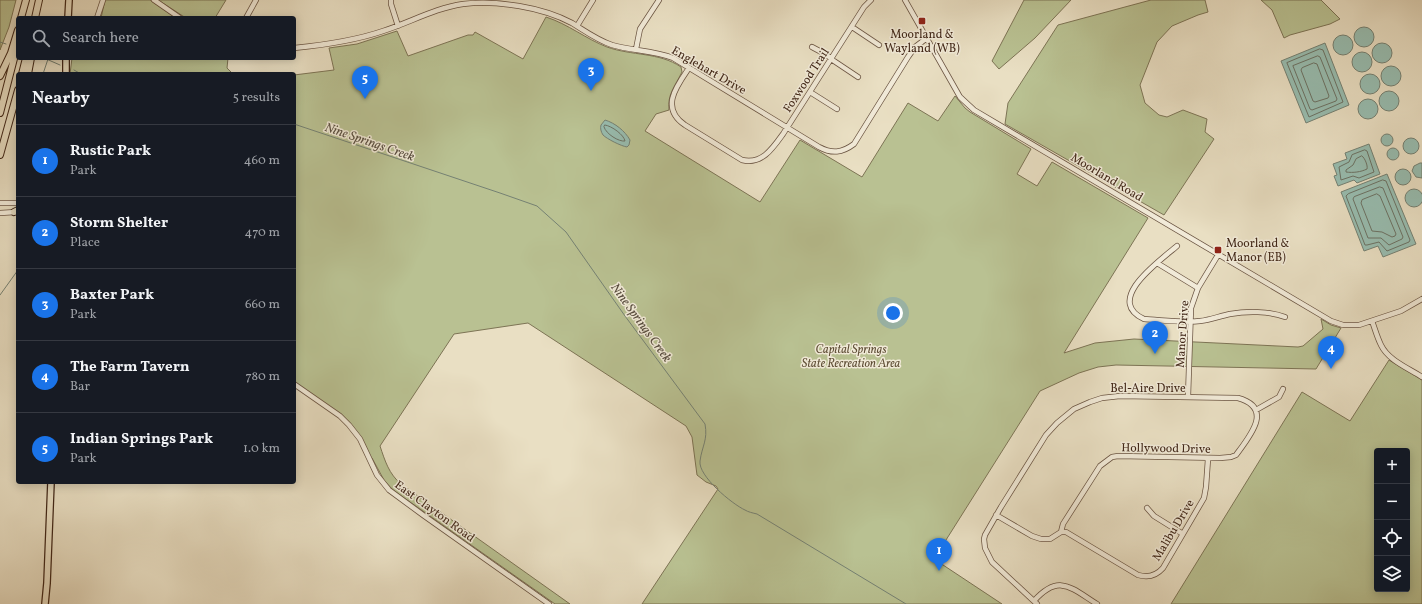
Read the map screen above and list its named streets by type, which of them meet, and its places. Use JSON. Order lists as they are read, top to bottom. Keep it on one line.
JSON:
{"streets":{"street":["Englehart Drive","Foxwood Trail","Moorland Road","Manor Drive","Bel-Aire Drive","Hollywood Drive","East Clayton Road","Malibu Drive"]},"crossings":[["Englehart Drive","Foxwood Trail"],["Englehart Drive","Moorland Road"],["Moorland Road","Manor Drive"],["Manor Drive","Bel-Aire Drive"],["Bel-Aire Drive","Hollywood Drive"],["Hollywood Drive","Malibu Drive"]],"water":["Nine Springs Creek"],"parks":["Capital Springs State Recreation Area"],"places":{"transit":["Moorland & Wayland (WB)","Moorland & Manor (EB)"]},"page":{"search":"Search here","pins":["3","5","2","4","1"],"heading":["Nearby","5 results"],"list":[{"mark":"1","name":"Rustic Park","note":"Park","value":"460 m"},{"mark":"2","name":"Storm Shelter","note":"Place","value":"470 m"},{"mark":"3","name":"Baxter Park","note":"Park","value":"660 m"},{"mark":"4","name":"The Farm Tavern","note":"Bar","value":"780 m"},{"mark":"5","name":"Indian Springs Park","note":"Park","value":"1.0 km"}],"map_buttons":["+","−"]}}
